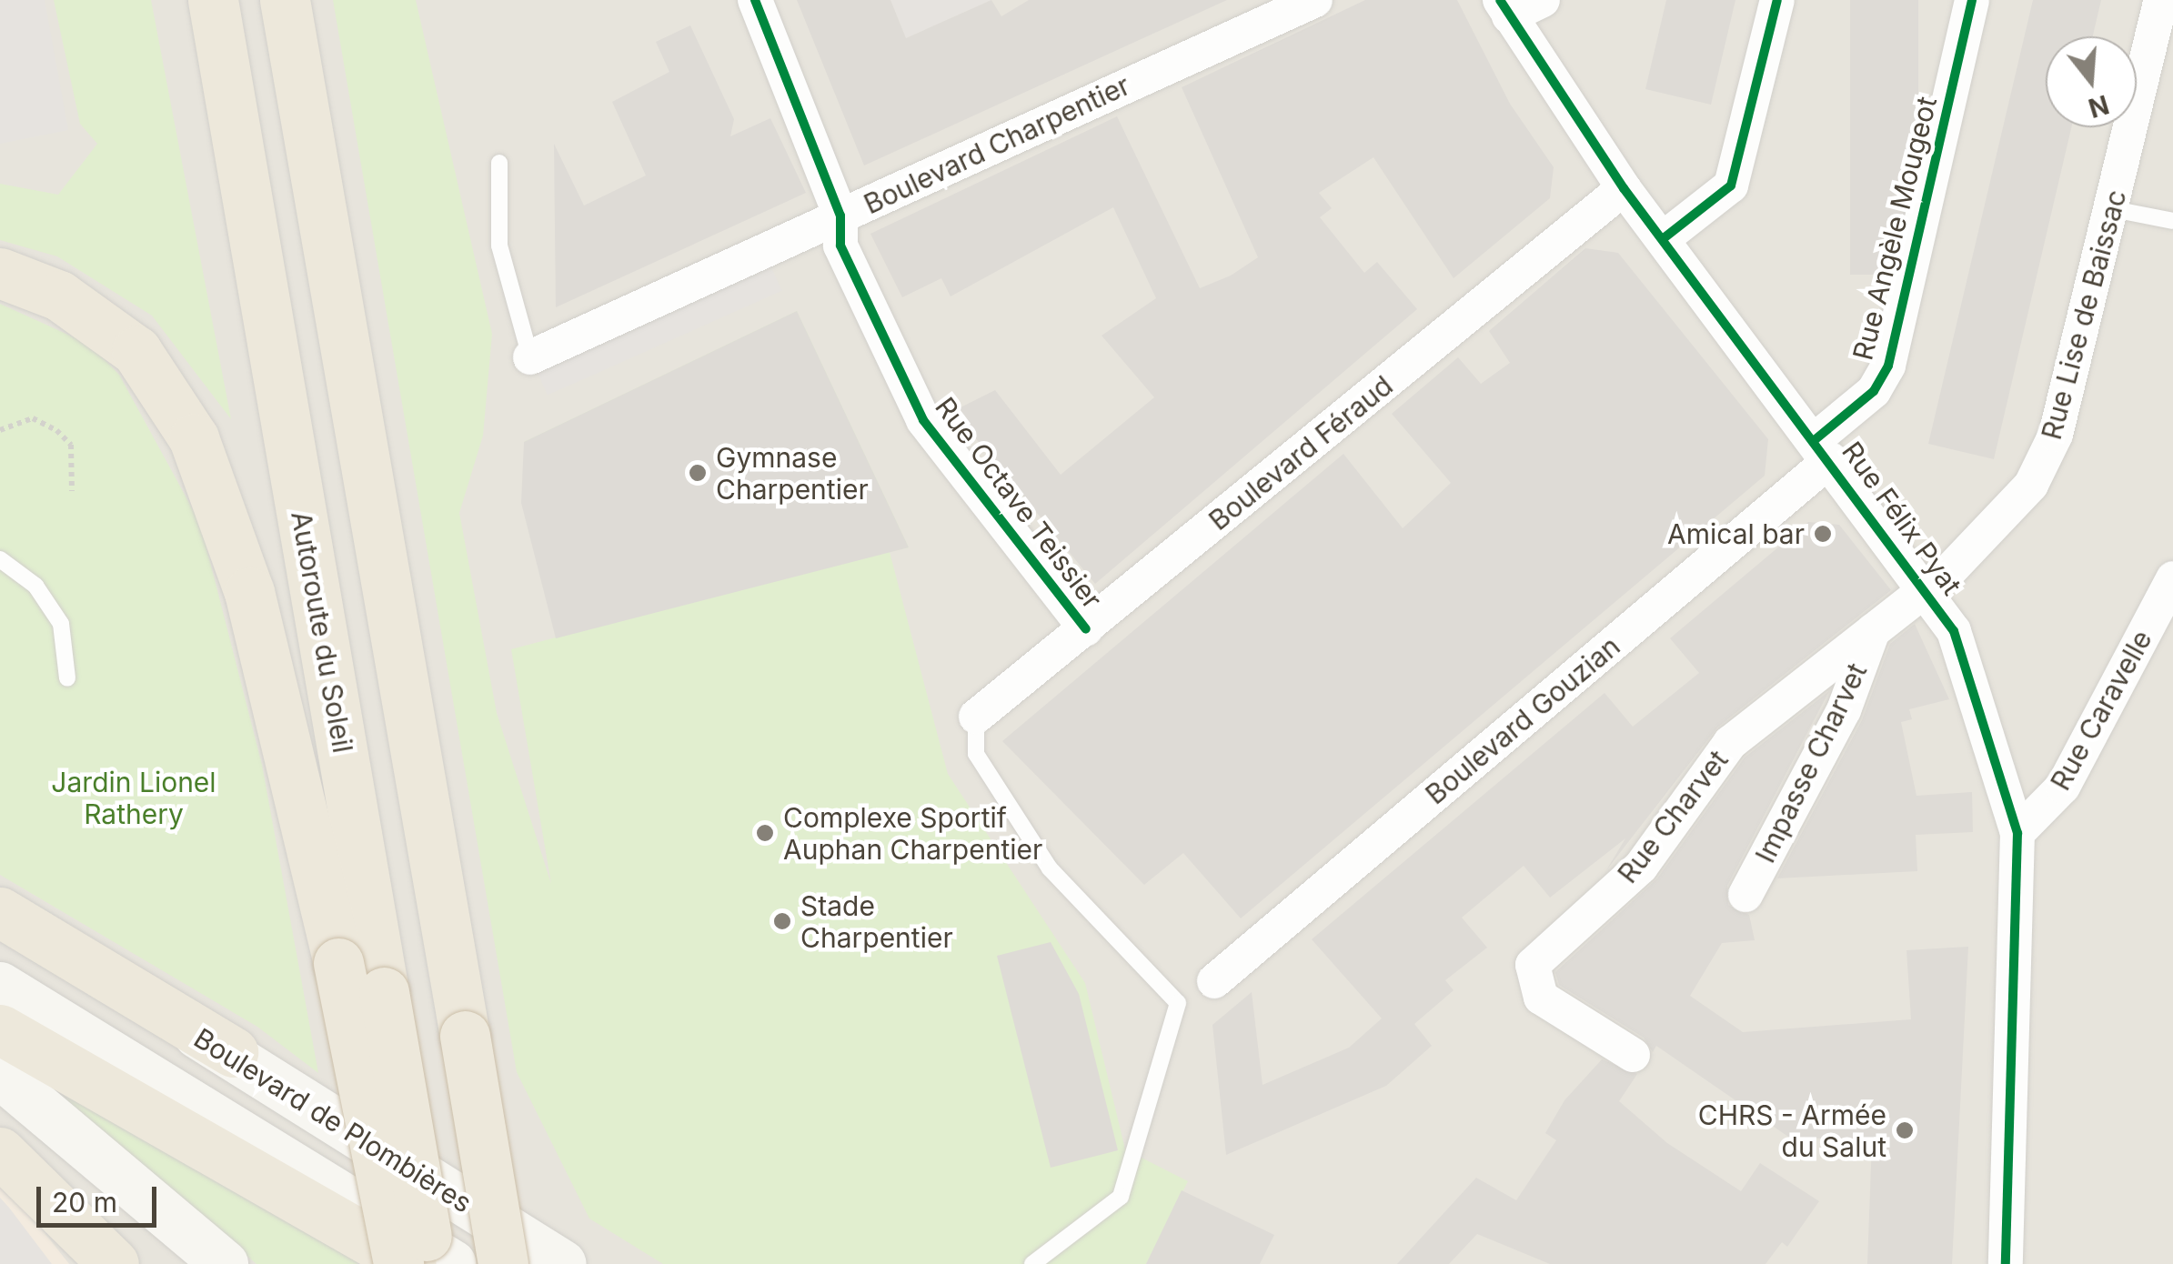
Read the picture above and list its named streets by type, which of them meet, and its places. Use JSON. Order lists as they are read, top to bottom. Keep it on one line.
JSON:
{"streets":{"highway":["Autoroute du Soleil"],"street":["Boulevard Charpentier","Rue Angèle Mougeot","Rue Lise de Baissac","Boulevard Féraud","Rue Octave Teissier","Rue Félix Pyat","Rue Caravelle","Boulevard Gouzian","Impasse Charvet","Rue Charvet","Boulevard de Plombières"]},"crossings":[["Boulevard Charpentier","Rue Octave Teissier"],["Rue Angèle Mougeot","Rue Félix Pyat"],["Rue Angèle Mougeot","Boulevard Gouzian"],["Rue Lise de Baissac","Rue Félix Pyat"],["Rue Lise de Baissac","Rue Charvet"],["Boulevard Féraud","Rue Octave Teissier"],["Boulevard Féraud","Rue Félix Pyat"],["Rue Félix Pyat","Rue Caravelle"],["Rue Félix Pyat","Boulevard Gouzian"],["Rue Félix Pyat","Rue Charvet"],["Impasse Charvet","Rue Charvet"]],"parks":["Jardin Lionel Rathery"],"places":["Gymnase Charpentier","Amical bar","Complexe Sportif Auphan Charpentier","Stade Charpentier","CHRS - Armée du Salut"],"scale_bar":"20 m","north":"bottom"}
